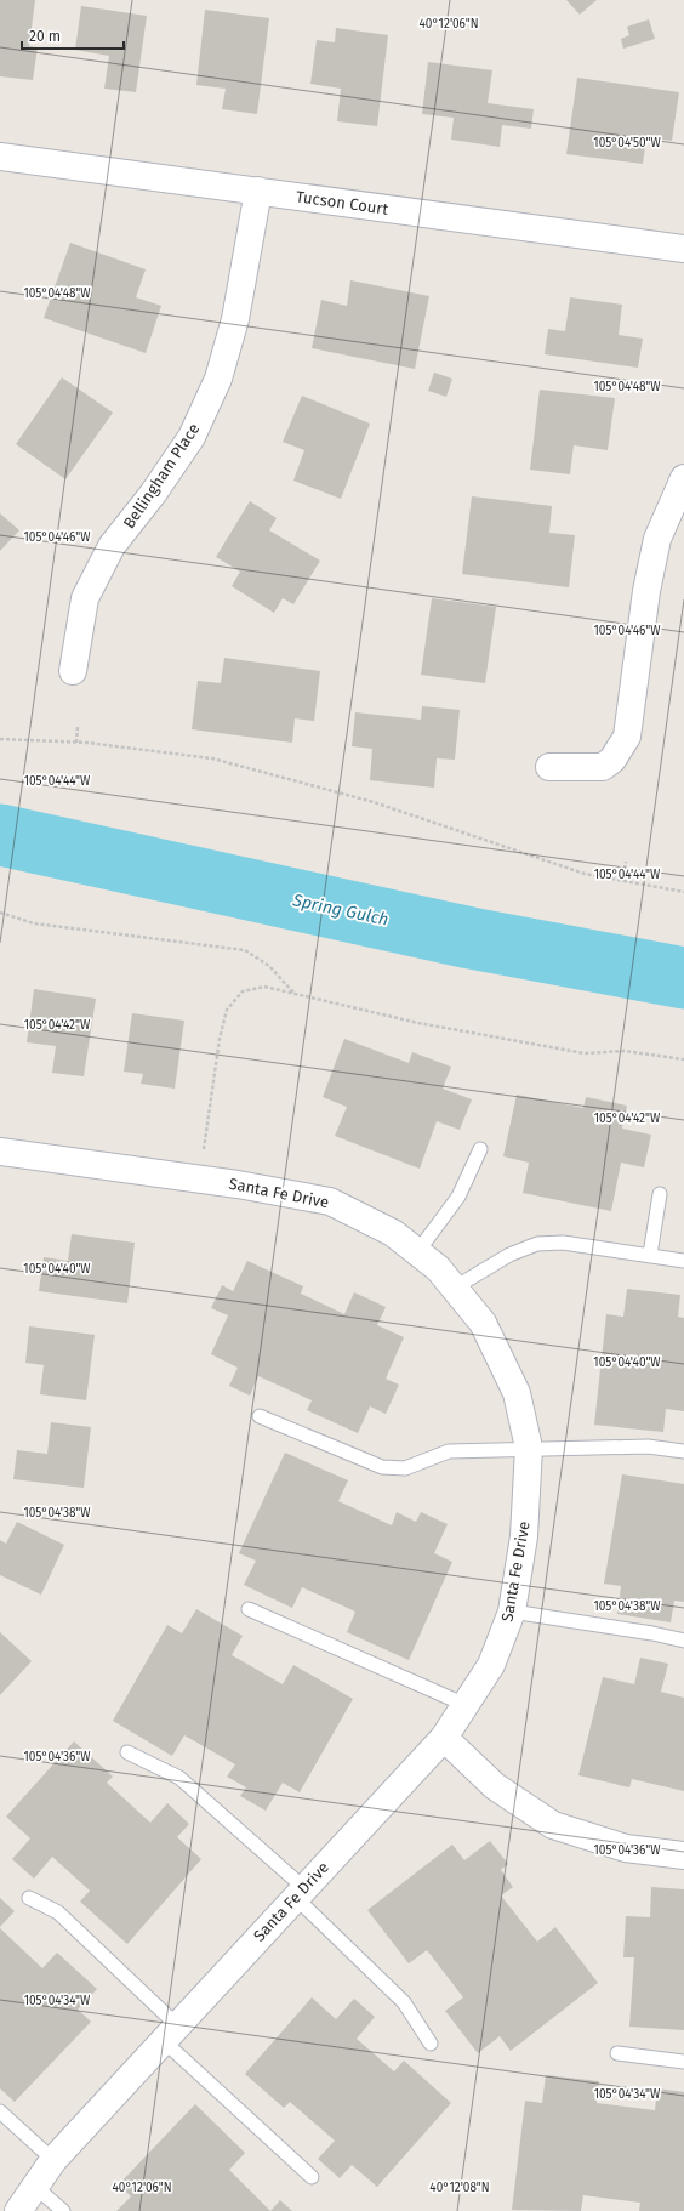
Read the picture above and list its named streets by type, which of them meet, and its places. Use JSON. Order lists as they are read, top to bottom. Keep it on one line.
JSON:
{"streets":{"street":["Tucson Court","Bellingham Place","Santa Fe Drive"]},"crossings":[["Tucson Court","Bellingham Place"]],"water":["Spring Gulch"],"scale_bar":"20 m","coordinates":["40°12'06\"N","105°04'50\"W","105°04'48\"W","105°04'46\"W","105°04'44\"W","105°04'42\"W","105°04'40\"W","105°04'38\"W","105°04'36\"W","105°04'34\"W","40°12'08\"N"]}
